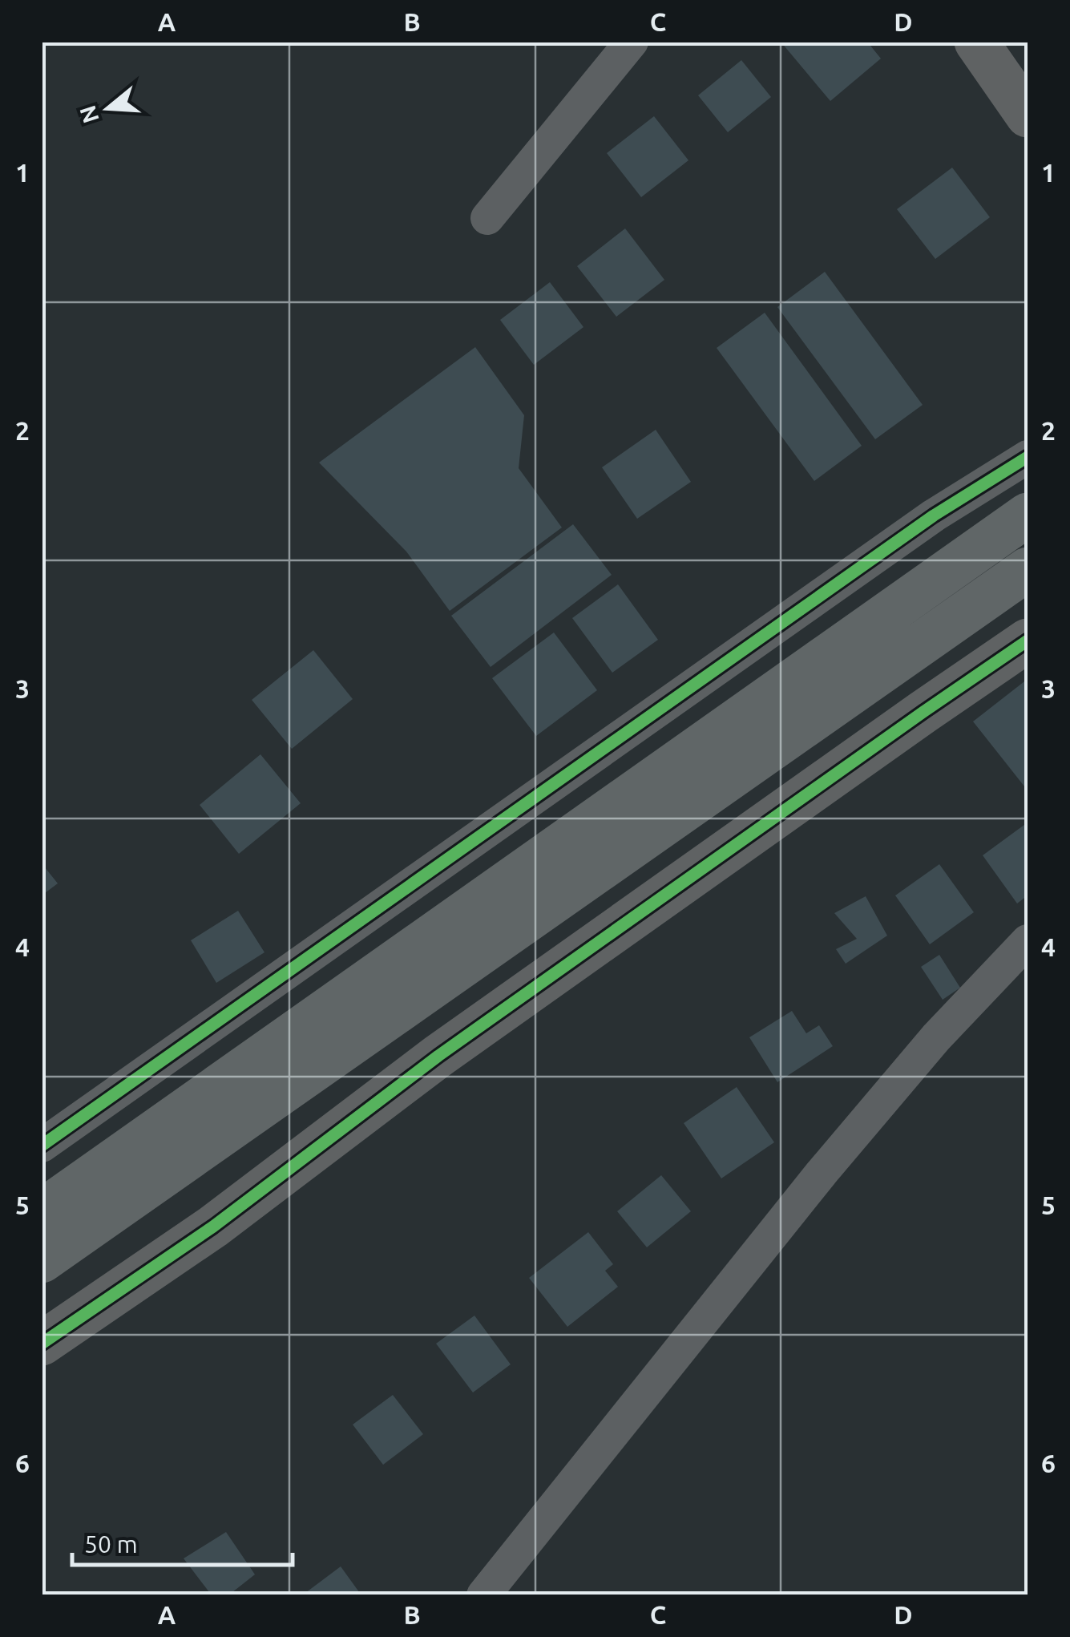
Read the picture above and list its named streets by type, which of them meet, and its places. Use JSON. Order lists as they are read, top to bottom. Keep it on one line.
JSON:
{"scale_bar":"50 m","north":"left","grid":{"columns":["A","B","C","D"],"rows":["1","2","3","4","5","6"]}}
